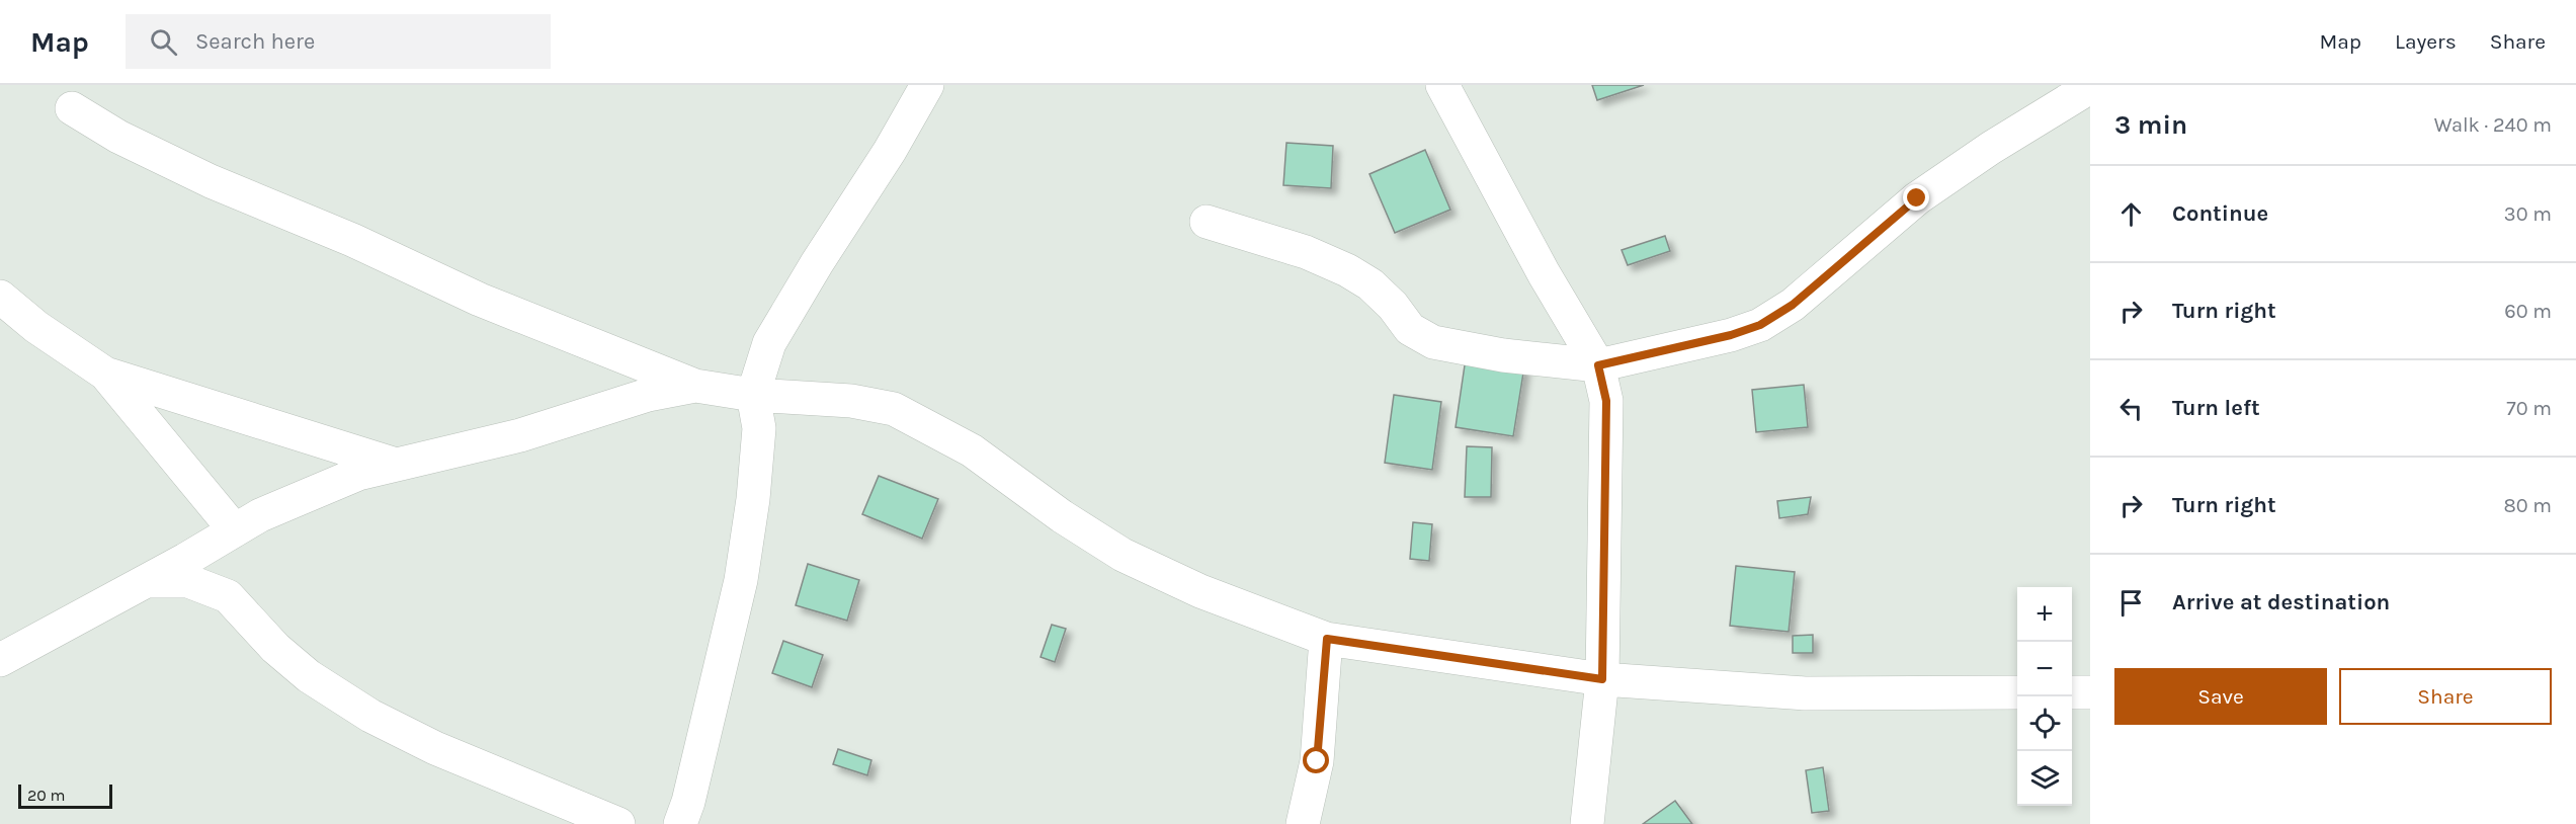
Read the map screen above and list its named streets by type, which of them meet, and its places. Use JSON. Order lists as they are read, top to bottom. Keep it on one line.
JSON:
{"scale_bar":"20 m","page":{"header":"Map","search":"Search here","nav":["Map","Layers","Share"],"heading":["3 min","Walk · 240 m"],"list":[["Continue","30 m"],["Turn right","60 m"],["Turn left","70 m"],["Turn right","80 m"],"Arrive at destination"],"map_buttons":["+","−"],"buttons":["Save","Share"],"scale":"20 m"}}
